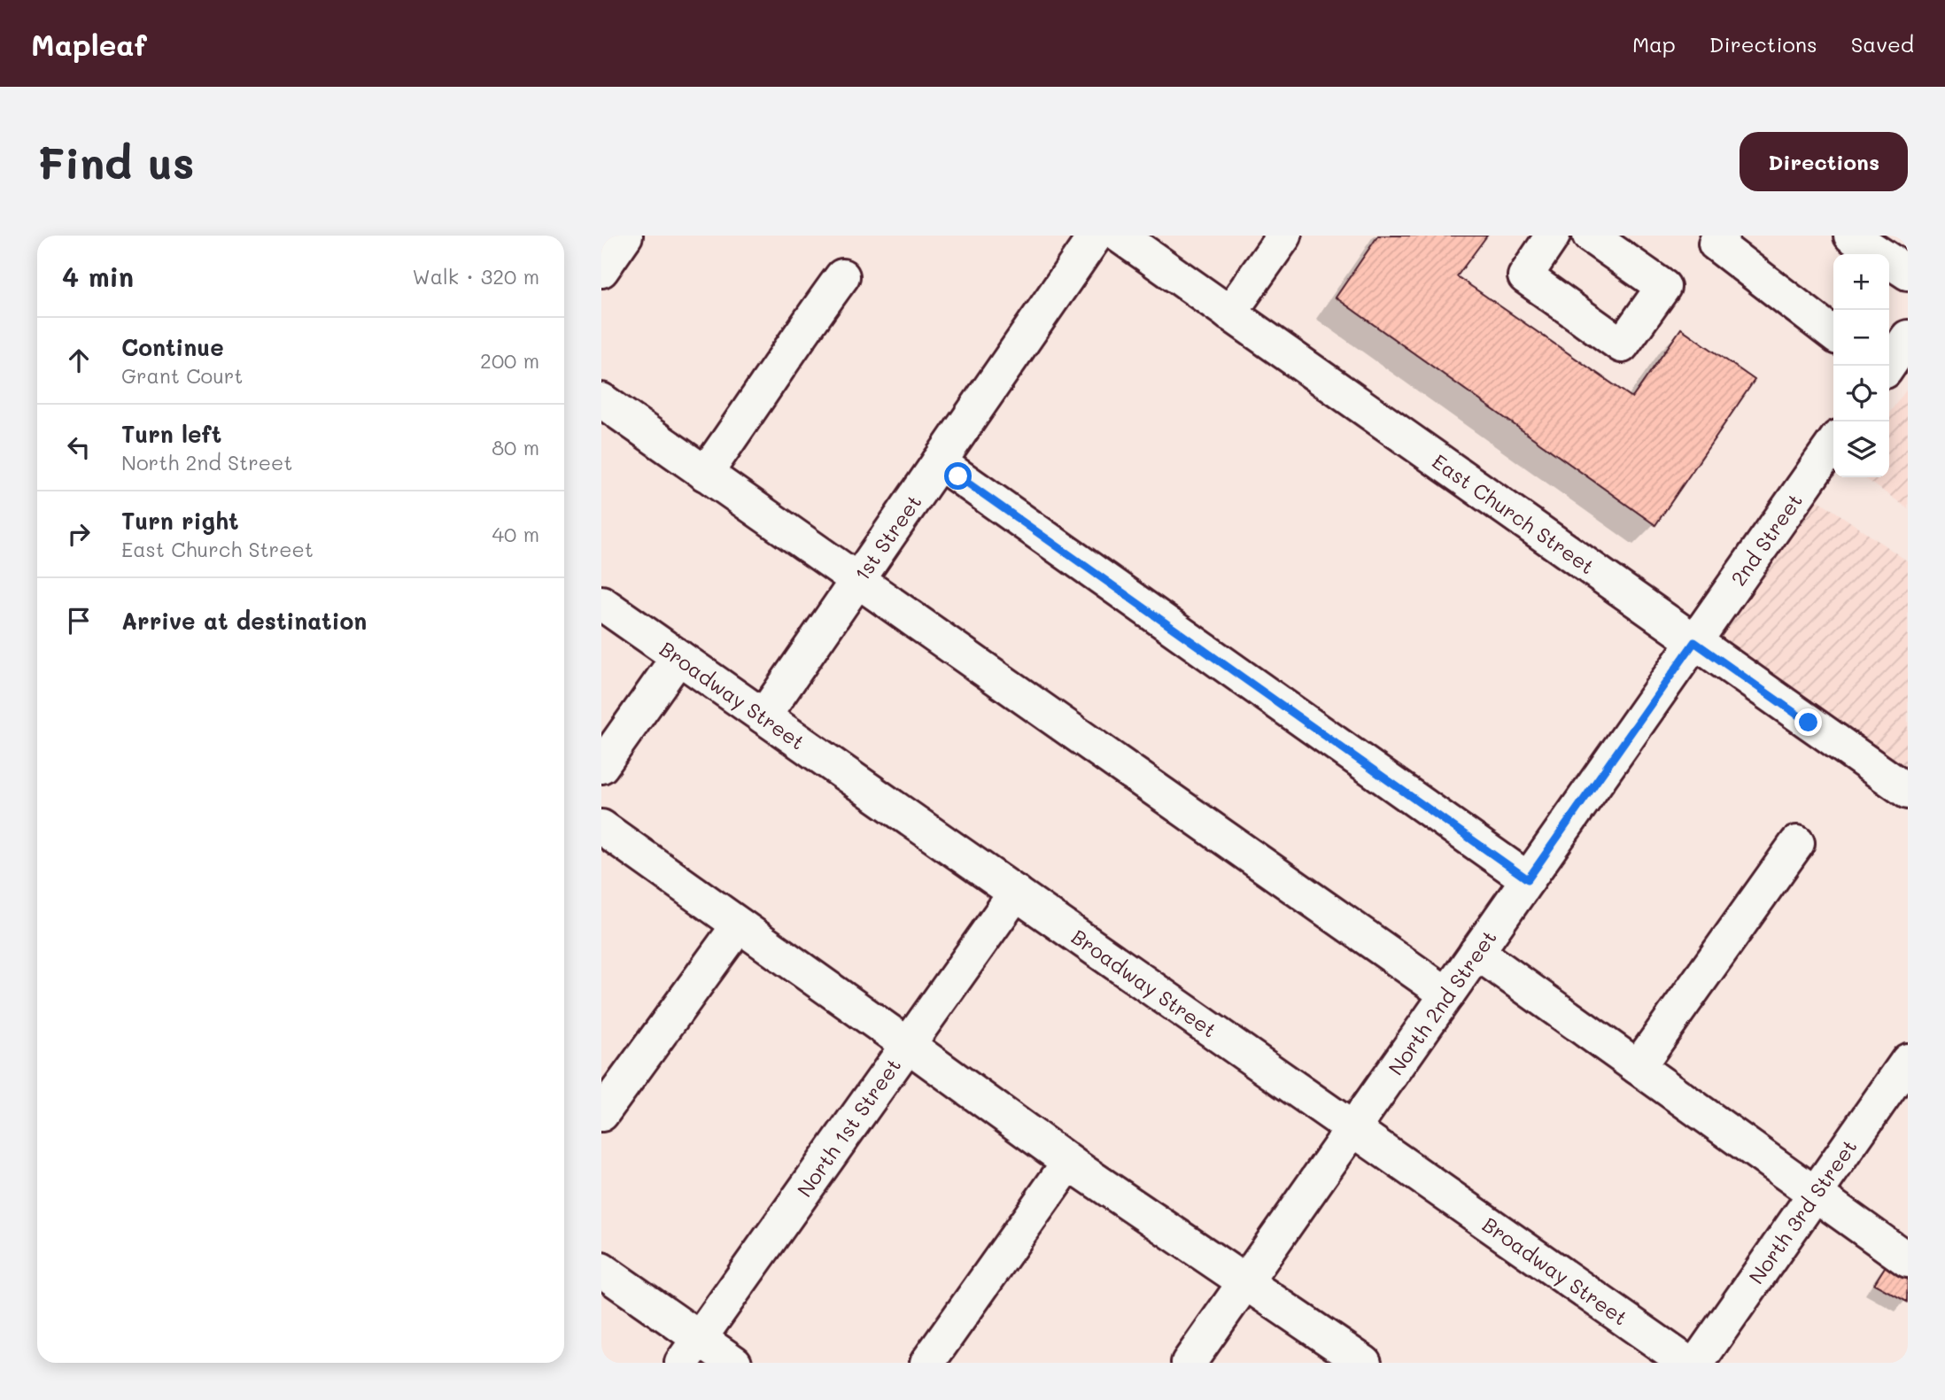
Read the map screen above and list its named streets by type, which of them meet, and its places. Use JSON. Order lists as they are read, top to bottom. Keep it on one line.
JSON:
{"streets":{"street":["East Church Street","1st Street","2nd Street","Broadway Street","North 2nd Street","North 1st Street","North 3rd Street"]},"crossings":[["East Church Street","2nd Street"],["East Church Street","North 2nd Street"],["1st Street","Broadway Street"],["2nd Street","North 2nd Street"],["Broadway Street","North 2nd Street"],["Broadway Street","North 1st Street"]],"page":{"header":"Mapleaf","nav":["Map","Directions","Saved"],"buttons":"Directions","title":"Find us","heading":["4 min","Walk · 320 m"],"map_buttons":["+","−"],"list":[["Continue","Grant Court","200 m"],["Turn left","North 2nd Street","80 m"],["Turn right","East Church Street","40 m"],"Arrive at destination"]}}
